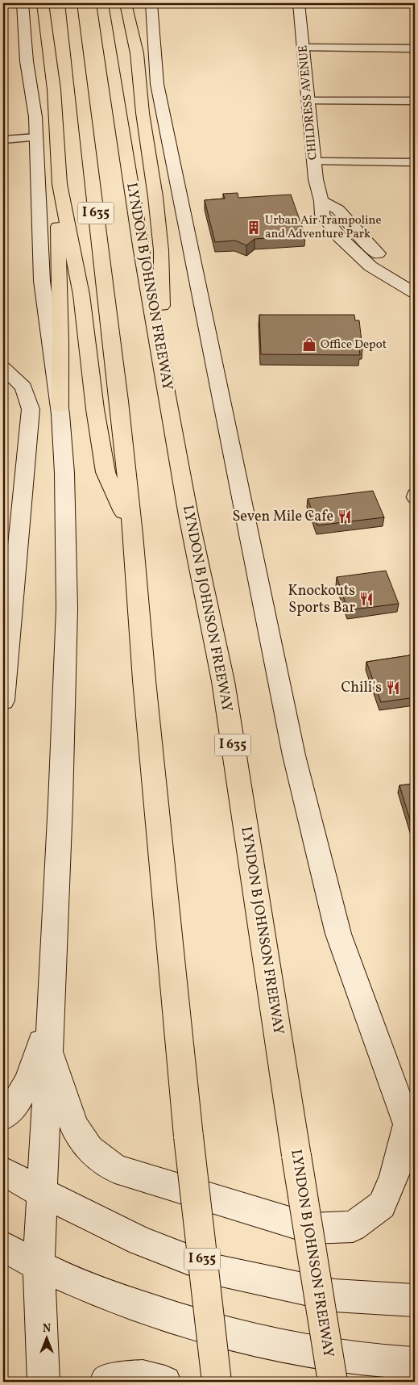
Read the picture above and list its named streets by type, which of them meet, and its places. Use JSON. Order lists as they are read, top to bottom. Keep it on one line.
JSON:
{"streets":{"highway":["I 635","LYNDON B JOHNSON FREEWAY"],"main road":["CHILDRESS AVENUE"]},"places":{"building":["Urban Air Trampoline and Adventure Park"],"shop":["Office Depot"],"restaurant":["Seven Mile Cafe","Knockouts Sports Bar","Chili's"]},"north":"top"}
